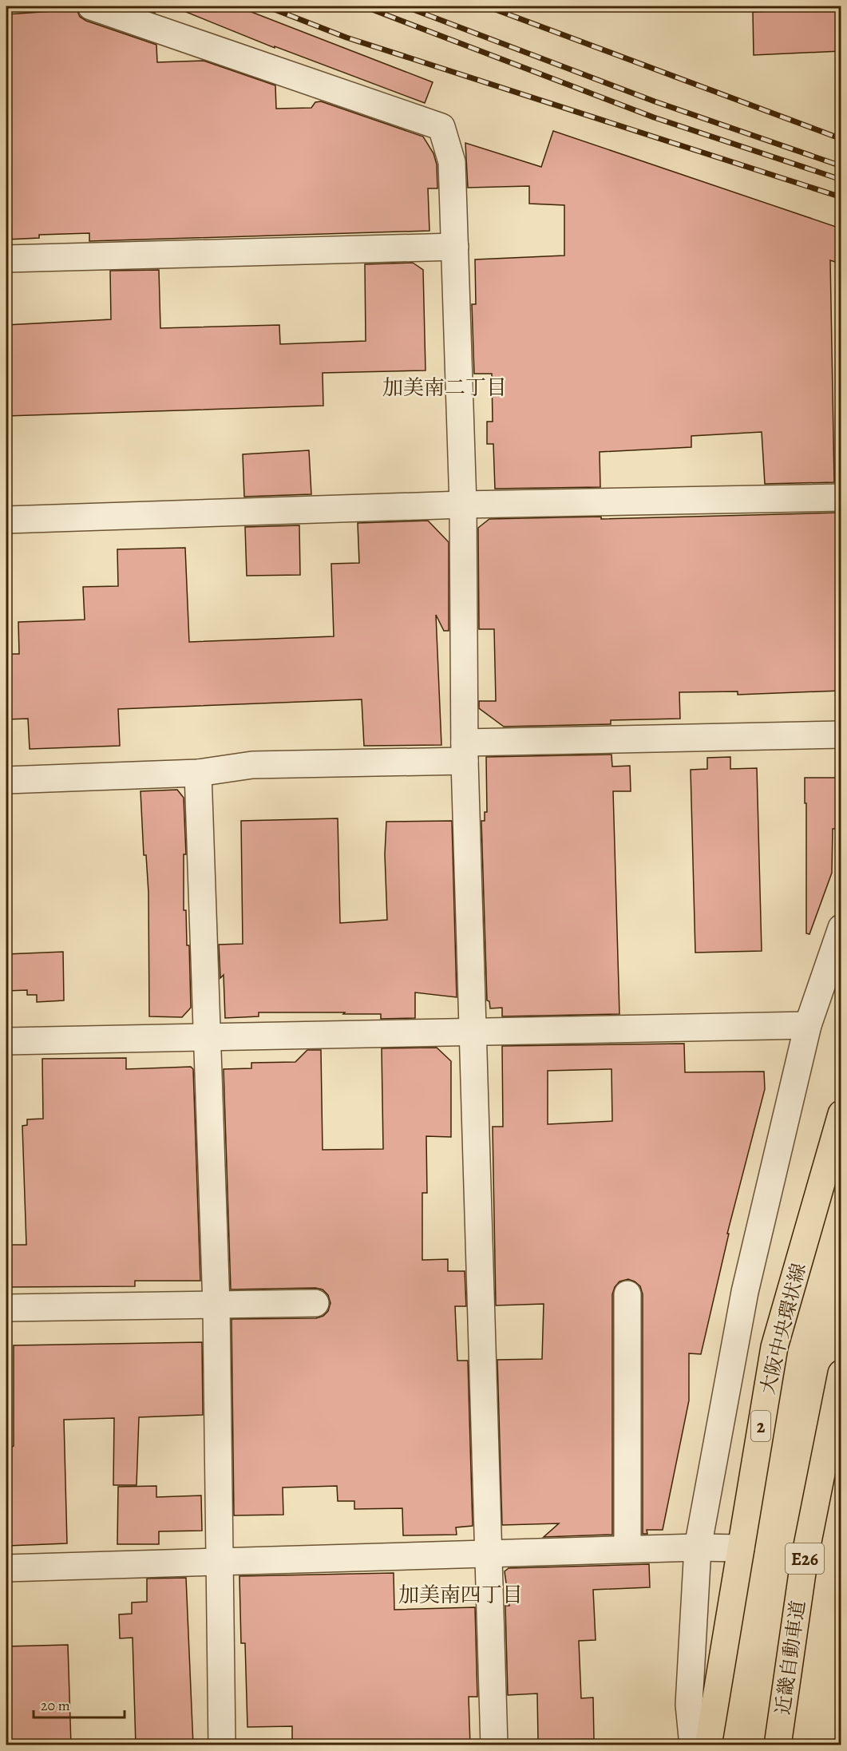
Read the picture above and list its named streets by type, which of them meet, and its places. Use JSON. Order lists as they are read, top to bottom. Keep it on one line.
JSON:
{"streets":{"main road":["大阪中央環状線","2","E26","近畿自動車道"]},"districts":["加美南二丁目","加美南四丁目"],"scale_bar":"20 m"}
